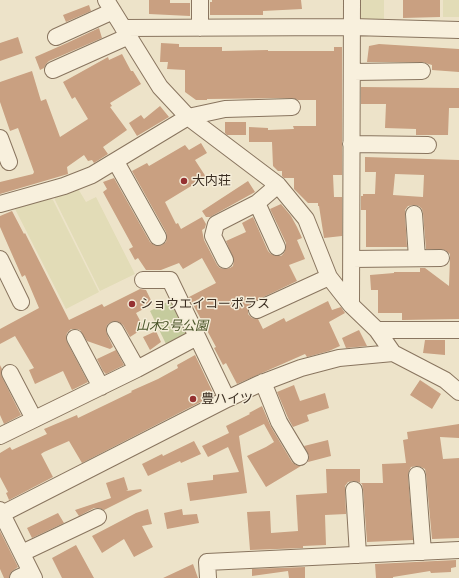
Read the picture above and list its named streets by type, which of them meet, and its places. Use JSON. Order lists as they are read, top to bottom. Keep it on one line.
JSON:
{"parks":["山木2号公園"],"places":["大内荘","ショウエイコーポラス","豊ハイツ"]}
